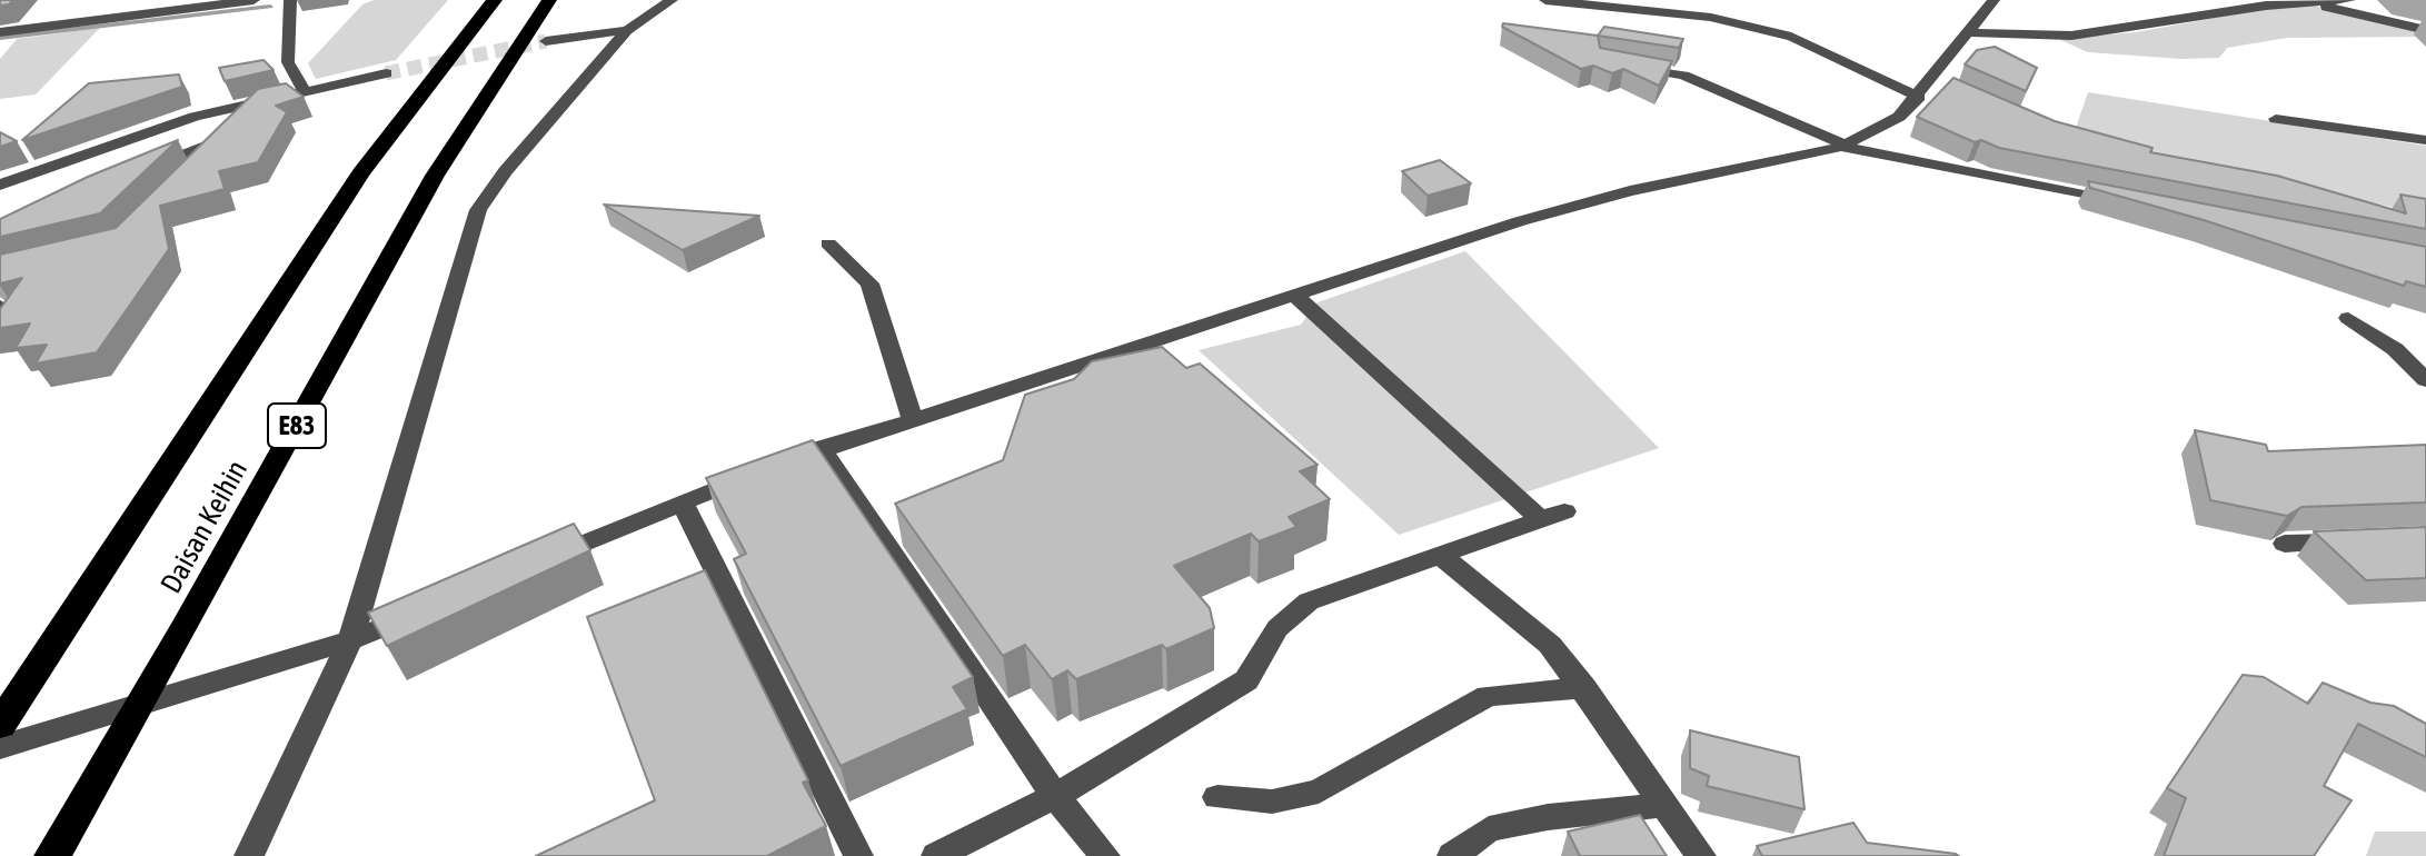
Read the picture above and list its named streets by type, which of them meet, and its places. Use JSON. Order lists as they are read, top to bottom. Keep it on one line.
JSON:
{"streets":{"highway":["E83","Daisan Keihin"]}}
